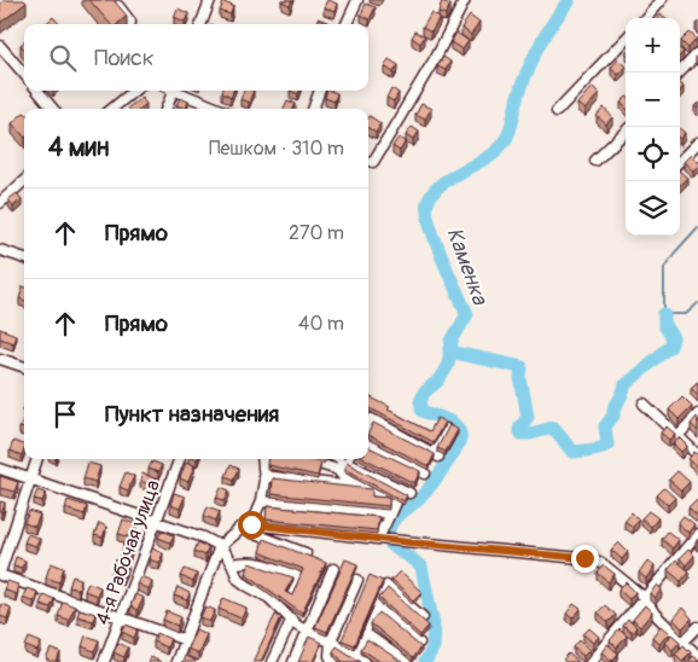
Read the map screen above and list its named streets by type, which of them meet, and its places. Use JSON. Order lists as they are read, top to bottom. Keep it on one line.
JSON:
{"streets":{"street":["4-я Рабочая улица"]},"water":["Каменка"],"page":{"map_buttons":["+","−"],"search":"Поиск","heading":["4 мин","Пешком · 310 m"],"list":[["Прямо","270 m"],["Прямо","40 m"],"Пункт назначения"]}}
